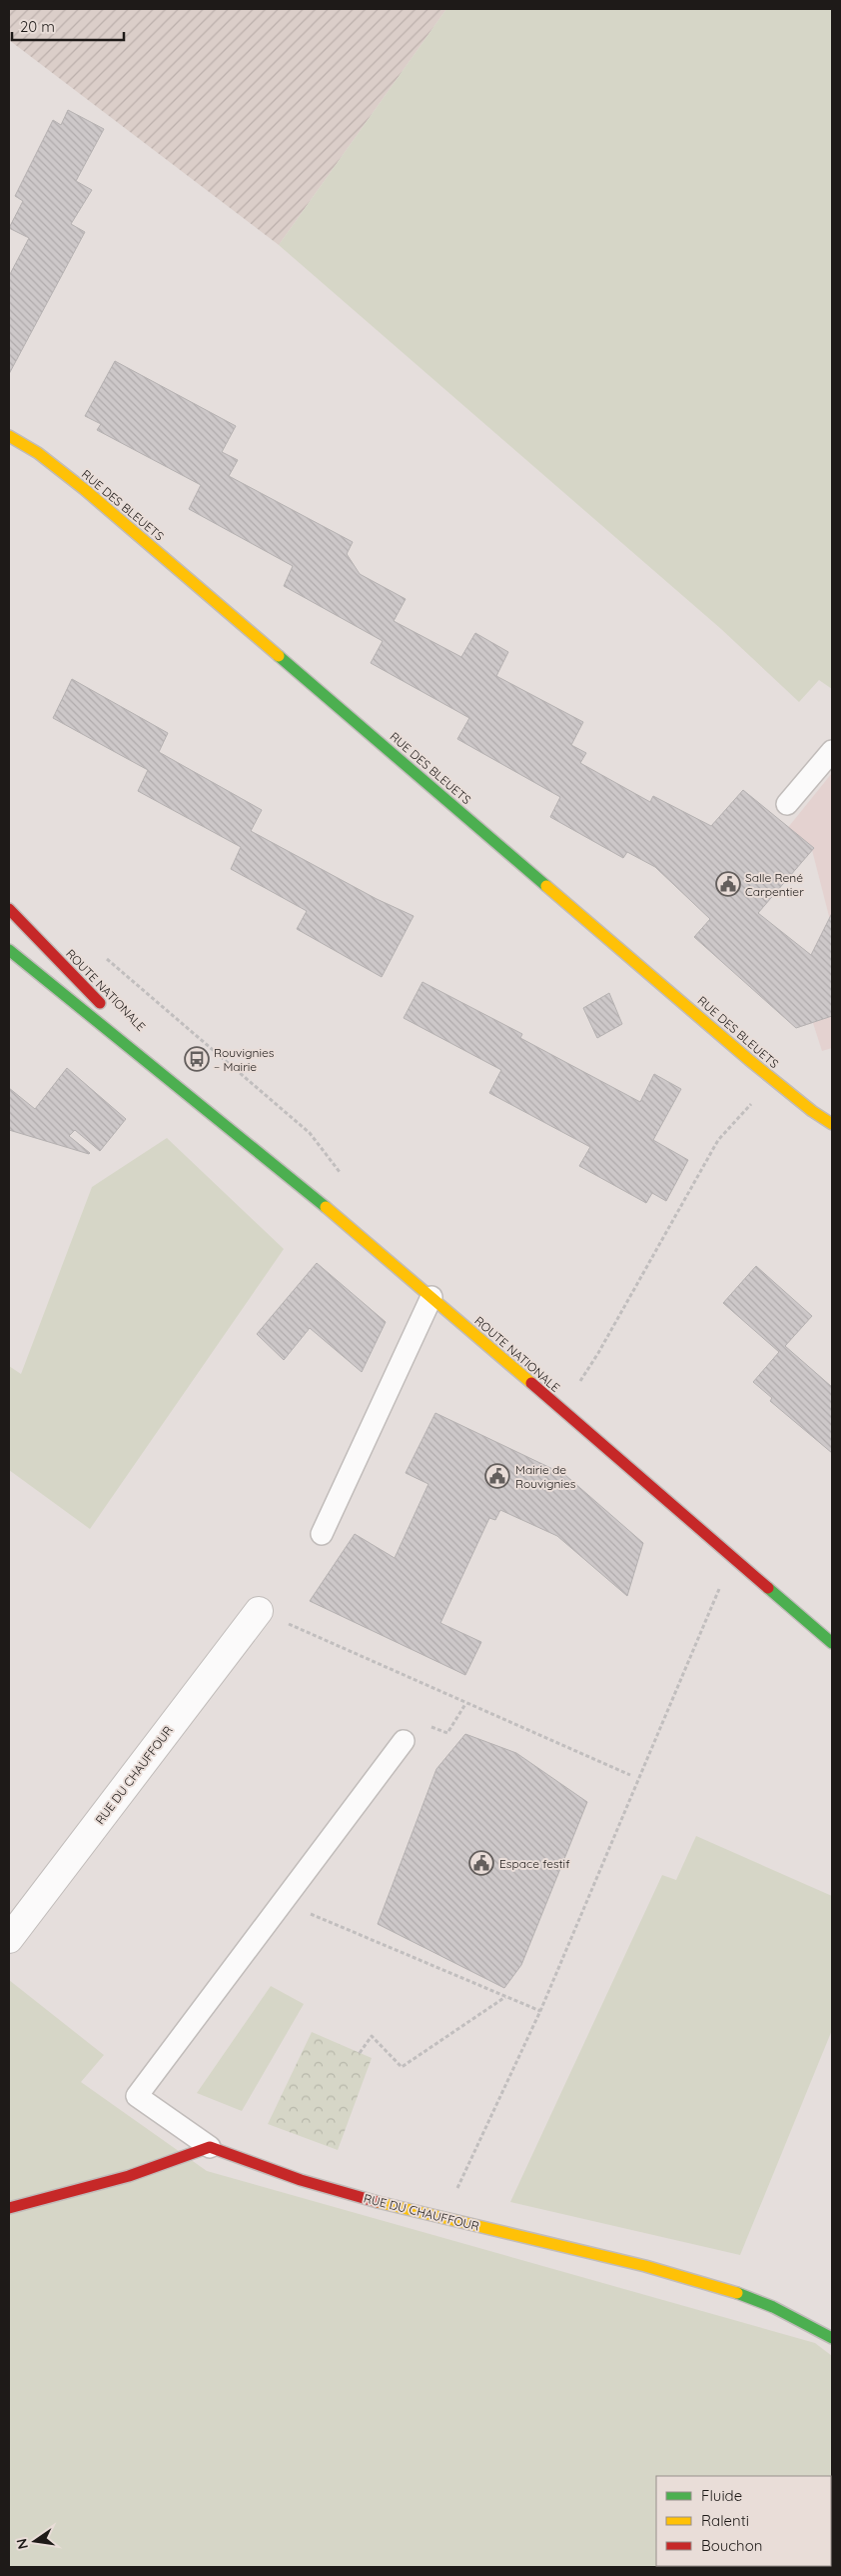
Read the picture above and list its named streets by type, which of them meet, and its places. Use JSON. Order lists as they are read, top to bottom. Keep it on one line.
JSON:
{"streets":{"street":["RUE DES BLEUETS","ROUTE NATIONALE","RUE DU CHAUFFOUR"]},"places":{"public building":["Salle René Carpentier","Mairie de Rouvignies","Espace festif"],"bus stop":["Rouvignies – Mairie"]},"legend":["Fluide","Ralenti","Bouchon"],"scale_bar":"20 m","north":"left"}
